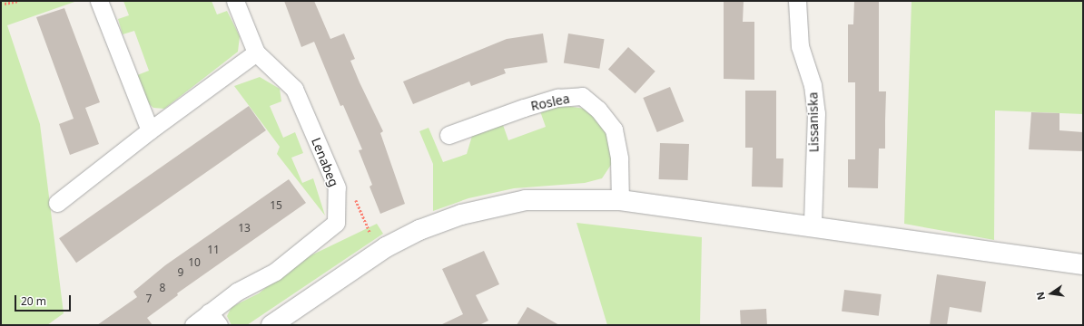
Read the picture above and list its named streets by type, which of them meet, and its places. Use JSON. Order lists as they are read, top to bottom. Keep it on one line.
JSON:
{"streets":{"street":["Roslea","Lissaniska","Lenabeg"]},"house_numbers":["15","13","11","10","9","8","7"],"scale_bar":"20 m","north":"left"}
